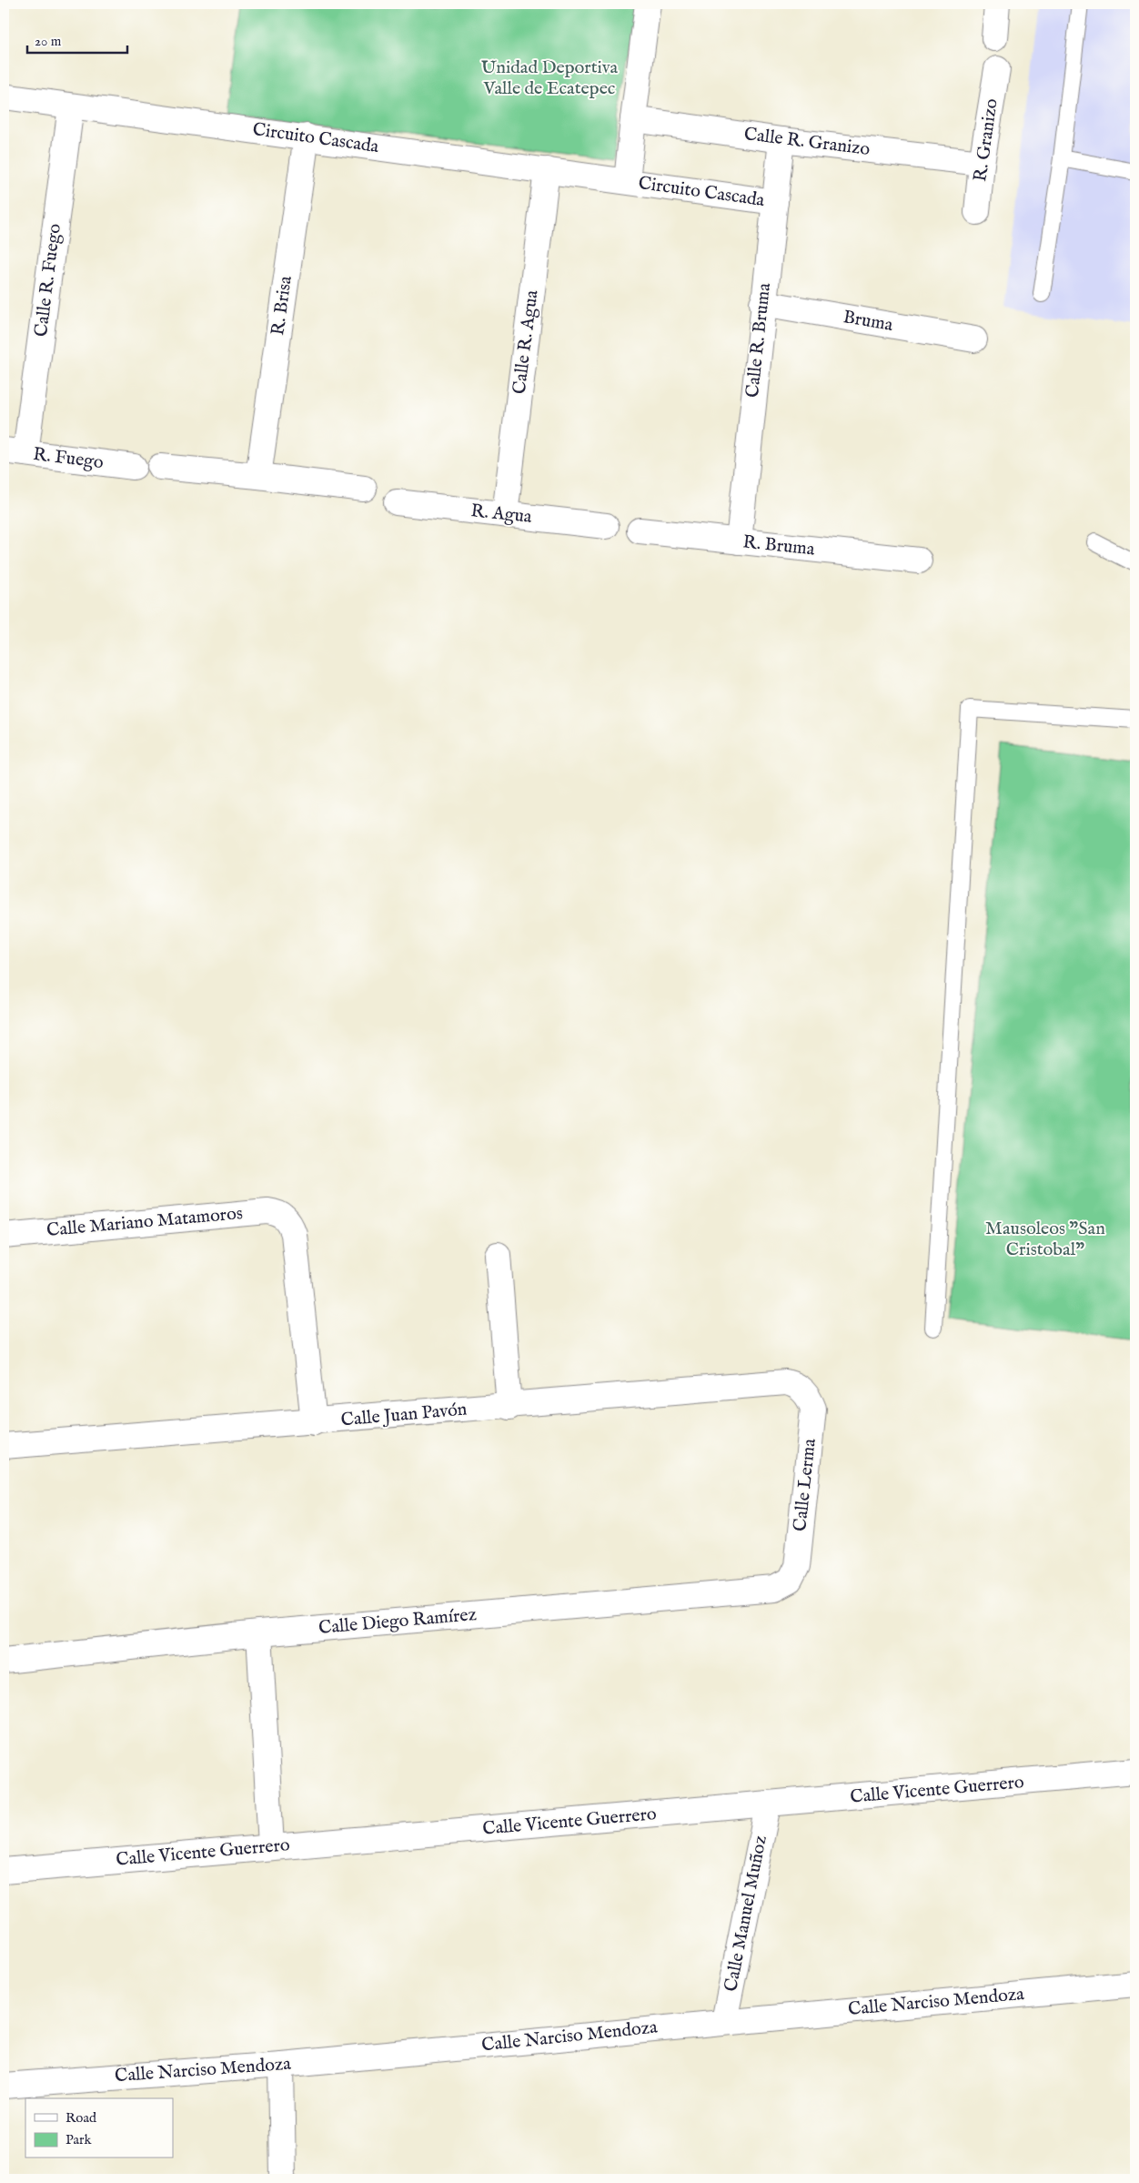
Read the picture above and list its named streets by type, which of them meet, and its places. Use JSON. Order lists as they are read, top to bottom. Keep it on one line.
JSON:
{"streets":{"street":["Circuito Cascada","R. Granizo","Calle R. Granizo","Calle R. Fuego","R. Brisa","Bruma","Calle R. Bruma","Calle R. Agua","R. Fuego","R. Agua","R. Bruma","Calle Mariano Matamoros","Calle Juan Pavón","Calle Lerma","Calle Diego Ramírez","Calle Vicente Guerrero","Calle Manuel Muñoz","Calle Narciso Mendoza"]},"crossings":[["Circuito Cascada","Calle R. Granizo"],["Circuito Cascada","Calle R. Fuego"],["Circuito Cascada","R. Brisa"],["Circuito Cascada","Calle R. Bruma"],["Circuito Cascada","Calle R. Agua"],["R. Granizo","Calle R. Granizo"],["Calle R. Granizo","Calle R. Bruma"],["Calle R. Fuego","R. Fuego"],["Bruma","Calle R. Bruma"],["Calle R. Bruma","R. Bruma"],["Calle R. Agua","R. Agua"],["Calle Mariano Matamoros","Calle Juan Pavón"],["Calle Juan Pavón","Calle Lerma"],["Calle Lerma","Calle Diego Ramírez"],["Calle Vicente Guerrero","Calle Manuel Muñoz"],["Calle Manuel Muñoz","Calle Narciso Mendoza"]],"parks":["Unidad Deportiva Valle de Ecatepec","Mausoleos \"San Cristobal\""],"legend":["Road","Park"],"scale_bar":"20 m"}
